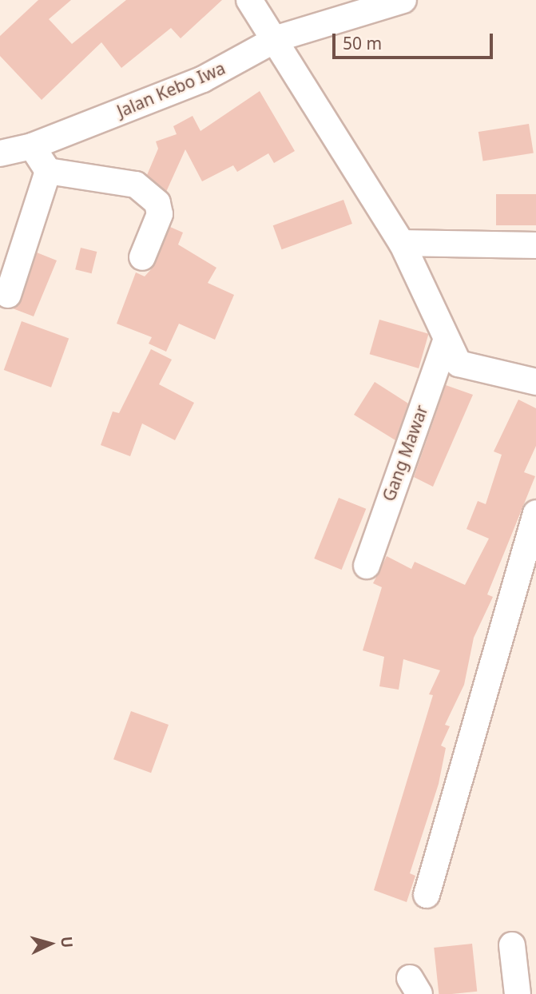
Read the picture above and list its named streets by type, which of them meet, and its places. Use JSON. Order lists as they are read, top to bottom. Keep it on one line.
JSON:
{"streets":{"street":["Jalan Kebo Iwa","Gang Mawar"]},"scale_bar":"50 m","north":"right"}
